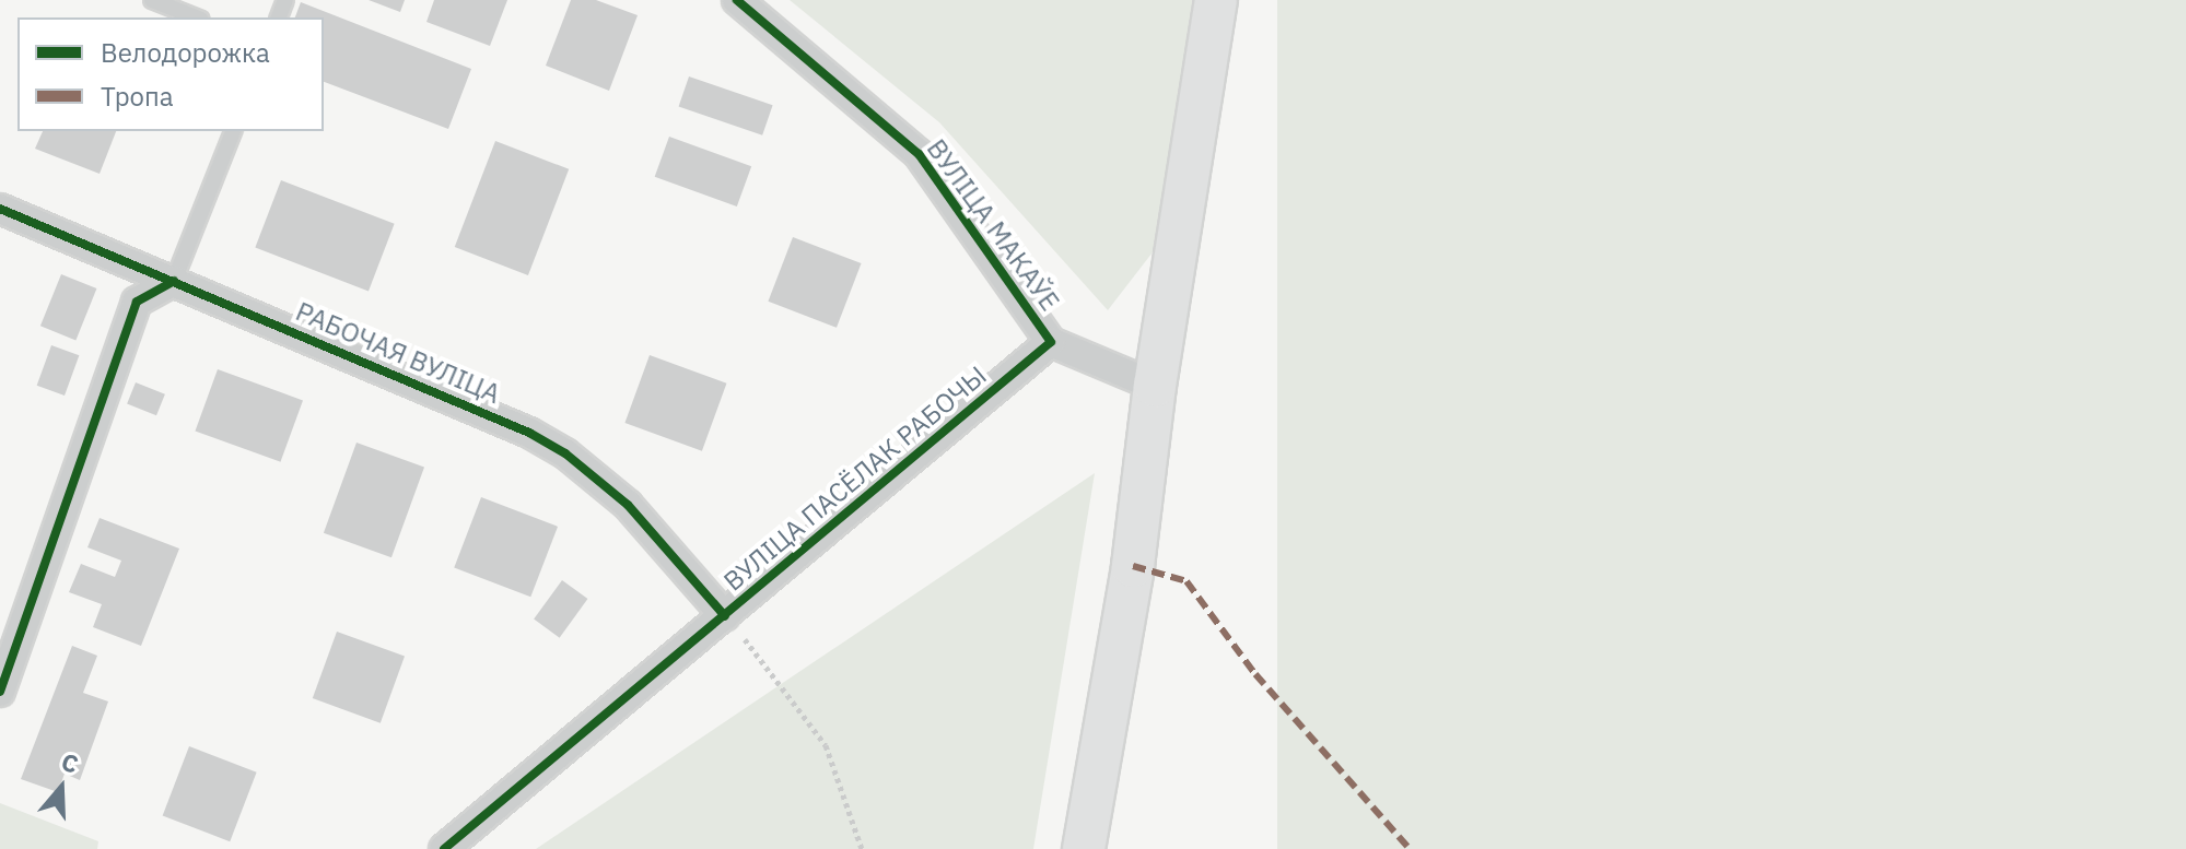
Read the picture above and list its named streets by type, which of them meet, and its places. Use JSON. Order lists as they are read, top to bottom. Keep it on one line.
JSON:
{"streets":{"street":["ВУЛІЦА МАКАЎЕ","РАБОЧАЯ ВУЛІЦА","ВУЛІЦА ПАСЁЛАК РАБОЧЫ"]},"crossings":[["ВУЛІЦА МАКАЎЕ","ВУЛІЦА ПАСЁЛАК РАБОЧЫ"],["РАБОЧАЯ ВУЛІЦА","ВУЛІЦА ПАСЁЛАК РАБОЧЫ"]],"legend":["Велодорожка","Тропа"],"north":"top"}
